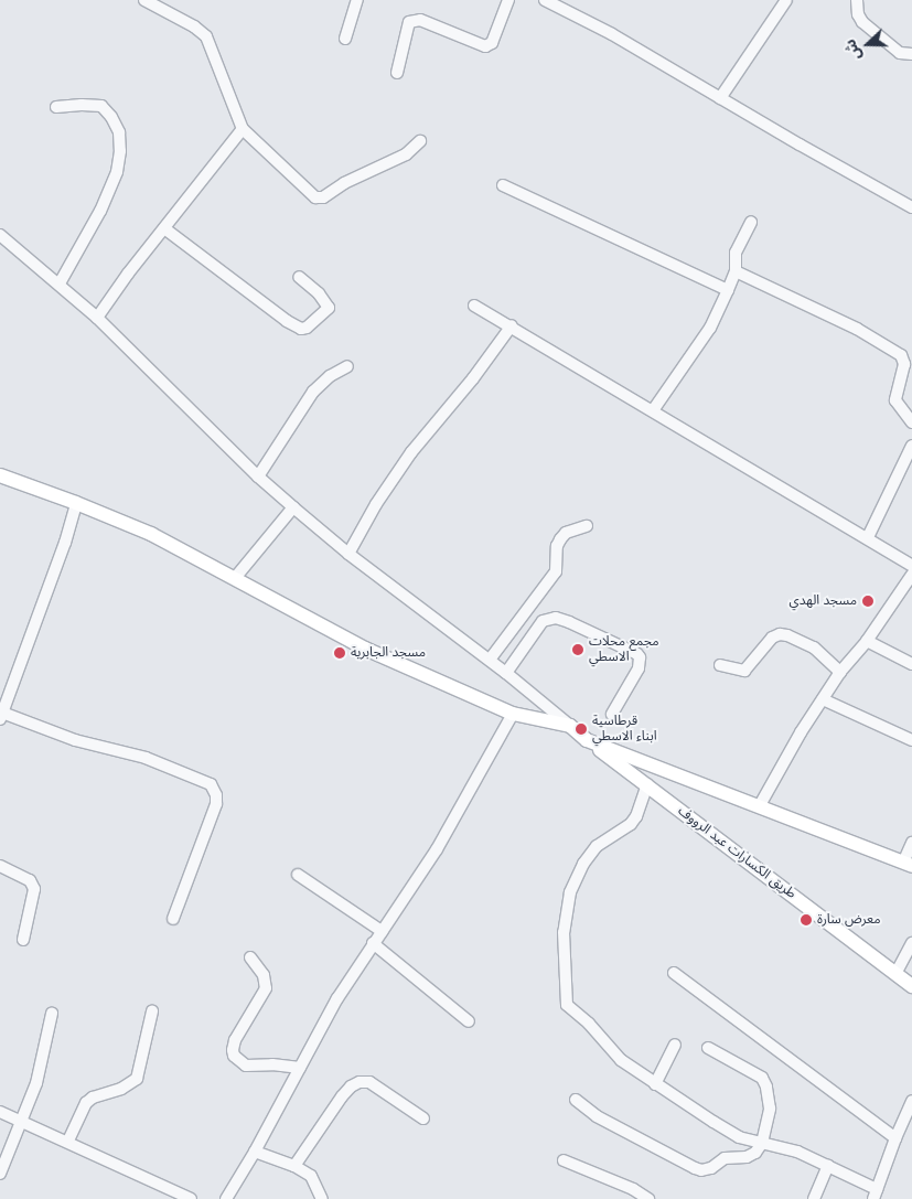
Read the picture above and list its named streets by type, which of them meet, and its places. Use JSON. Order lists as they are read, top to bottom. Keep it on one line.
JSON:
{"streets":{"main road":["طريق الكسارات عبد الرووف"]},"places":["مسجد الهدي","مجمع محلات الاسطي","مسجد الجابرية","قرطاسية ابناء الاسطي","معرض سارة"],"north":"left"}
